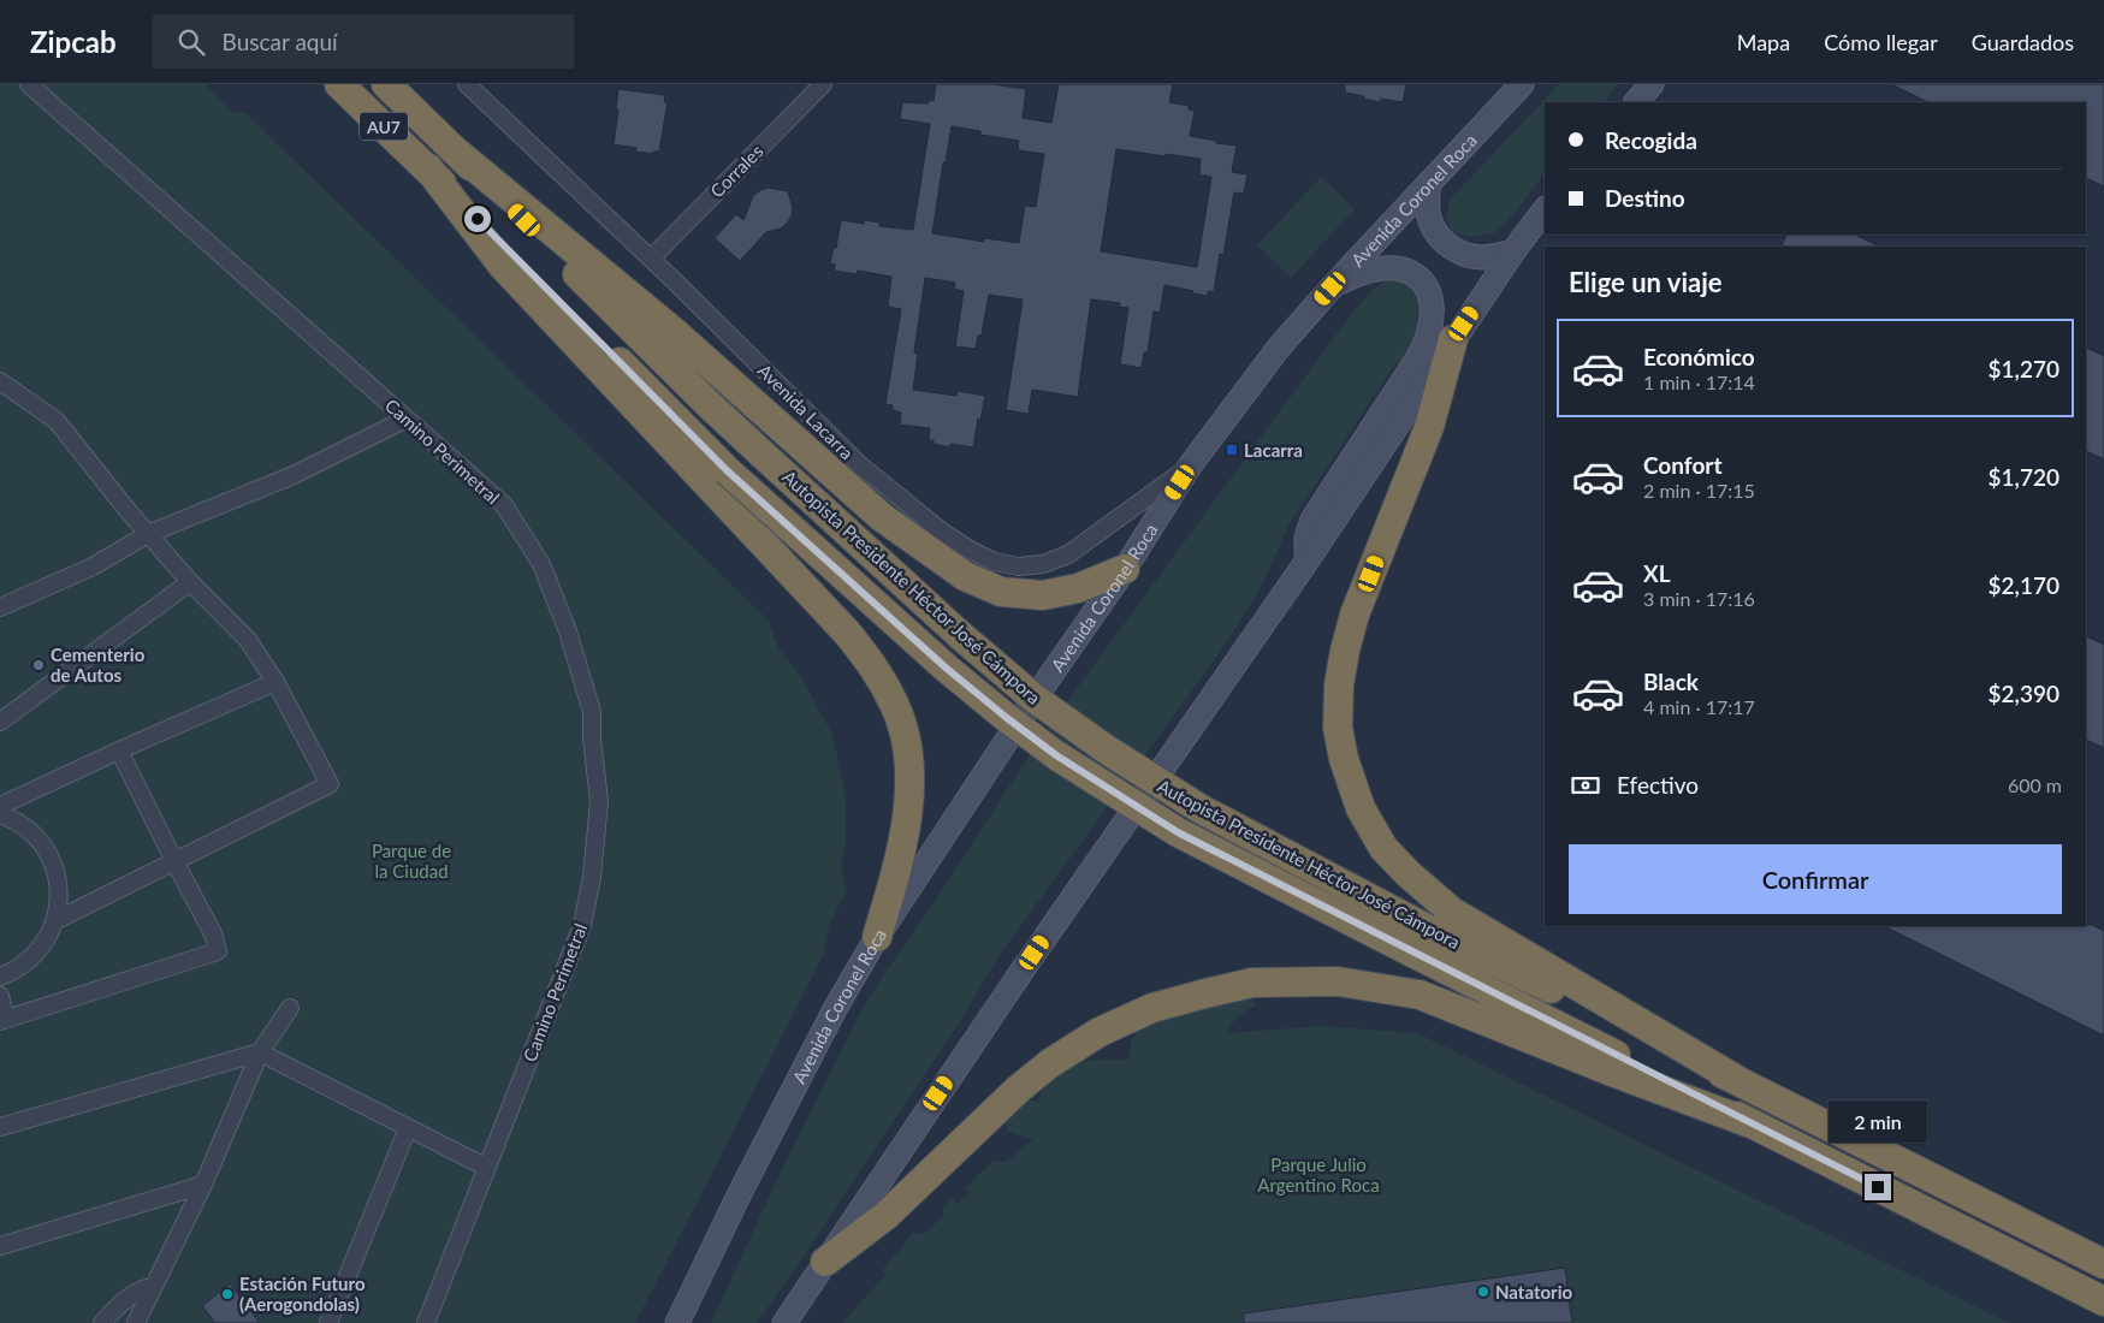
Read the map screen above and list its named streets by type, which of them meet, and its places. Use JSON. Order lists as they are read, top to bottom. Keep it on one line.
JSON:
{"streets":{"highway":["AU7","Autopista Presidente Héctor José Cámpora"],"main road":["Avenida Coronel Roca"],"street":["Corrales","Avenida Lacarra","Camino Perimetral"]},"crossings":[["Corrales","Avenida Lacarra"],["Avenida Coronel Roca","Avenida Lacarra"]],"parks":["Parque de la Ciudad","Parque Julio Argentino Roca"],"places":{"transit":["Lacarra"],"other":["Cementerio de Autos","Natatorio","Estación Futuro (Aerogondolas)"]},"page":{"header":"Zipcab","search":"Buscar aquí","nav":["Mapa","Cómo llegar","Guardados"],"banner":["Recogida","Destino"],"heading":"Elige un viaje","list":[{"name":"Económico","note":"1 min · 17:14","value":"$1,270"},{"name":"Confort","note":"2 min · 17:15","value":"$1,720"},{"name":"XL","note":"3 min · 17:16","value":"$2,170"},{"name":"Black","note":"4 min · 17:17","value":"$2,390"}],"pay":["Efectivo","600 m"],"buttons":"Confirmar","bubble":"2 min"}}
